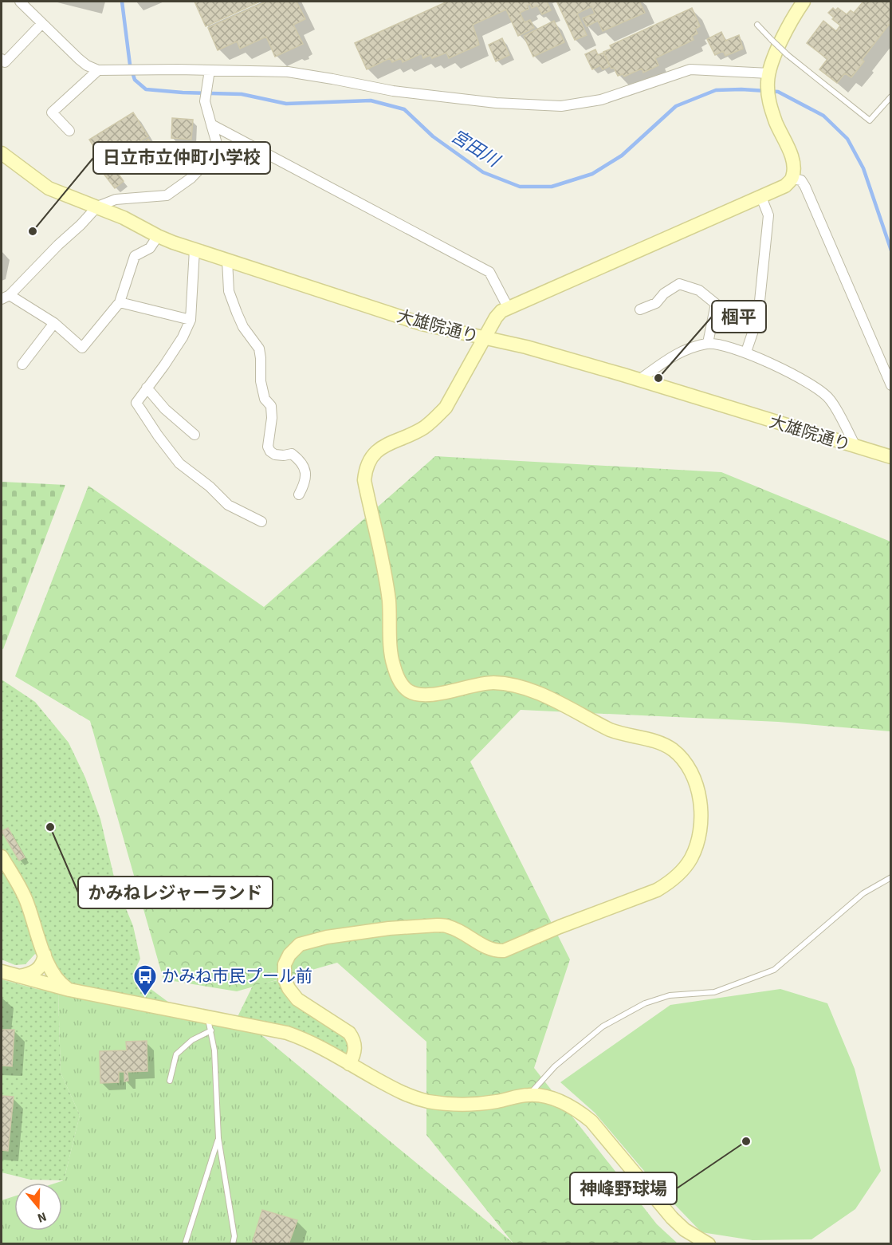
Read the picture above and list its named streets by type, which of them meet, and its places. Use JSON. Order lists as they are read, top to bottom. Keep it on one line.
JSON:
{"streets":{"street":["大雄院通り"]},"water":["宮田川"],"places":{"other":["日立市立仲町小学校","椢平","かみねレジャーランド","神峰野球場"],"bus stop":["かみね市民プール前"]},"north":"bottom"}
